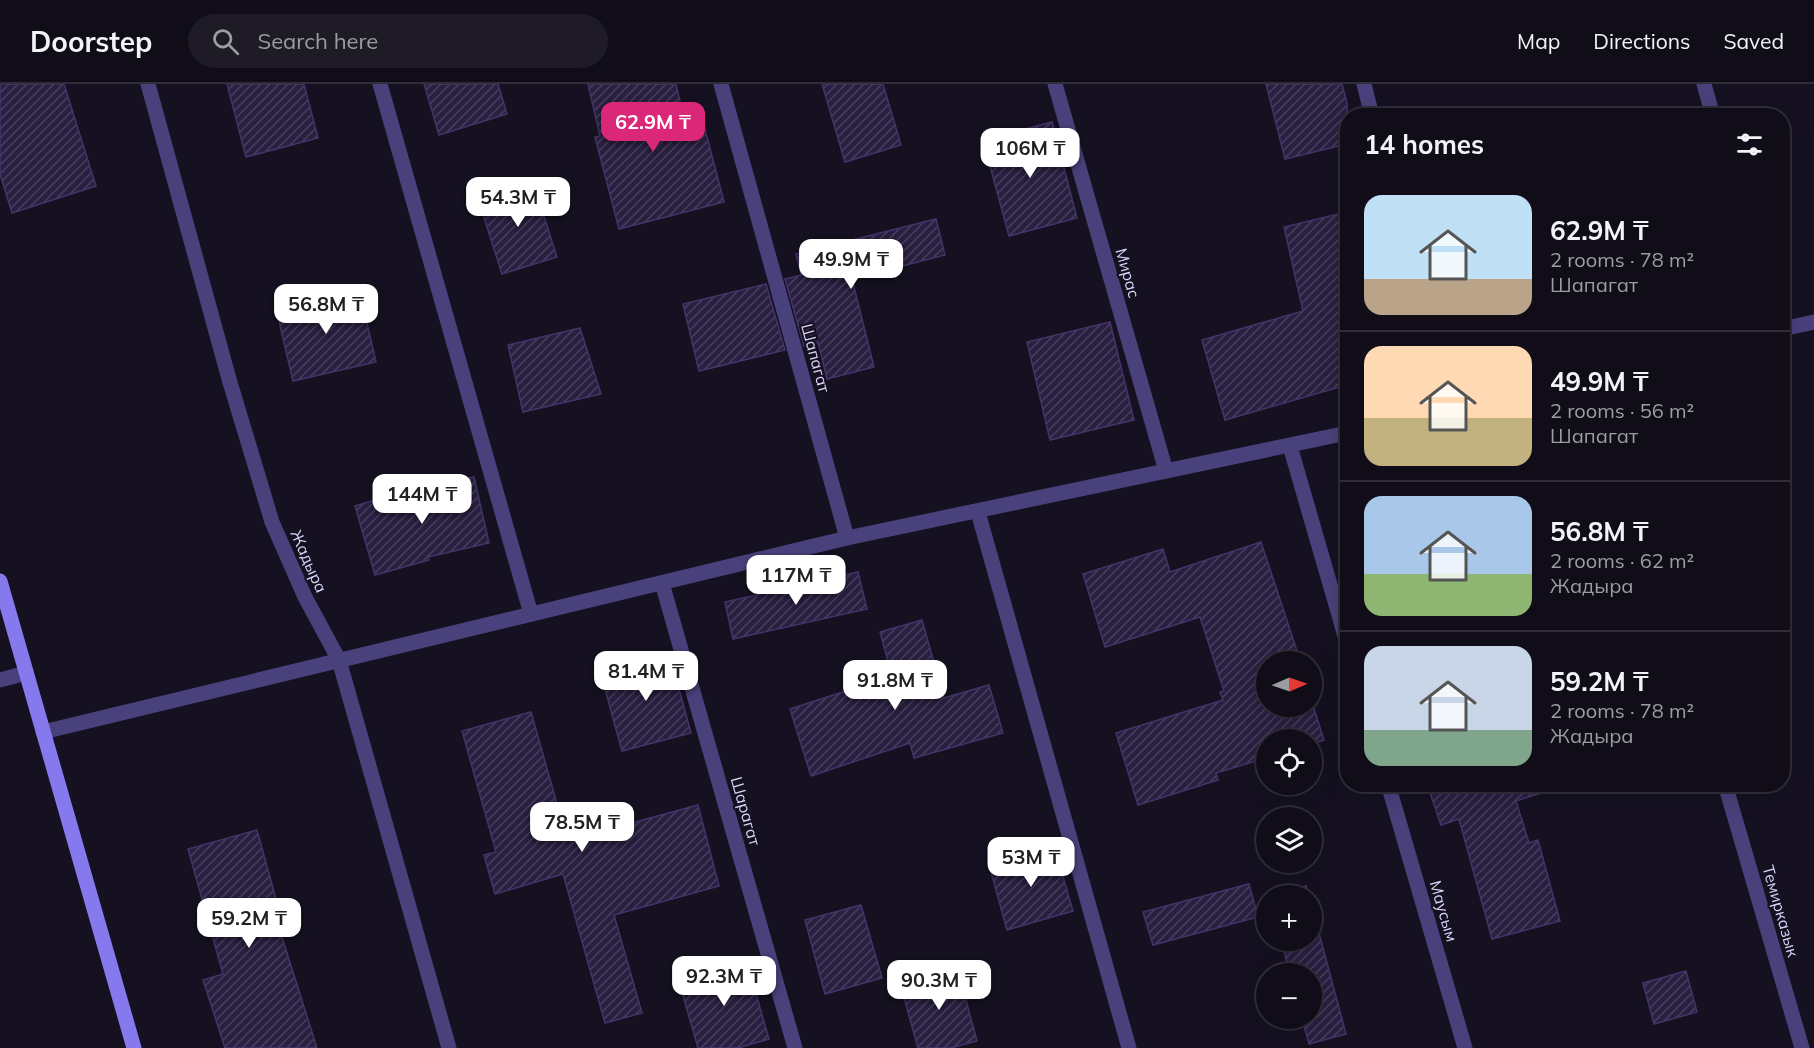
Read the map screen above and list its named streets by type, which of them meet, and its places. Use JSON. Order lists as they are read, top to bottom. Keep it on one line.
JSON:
{"streets":{"street":["Мирас","Шапагат","Жадыра","Шарагат","Маусым","Темирказык"]},"north":"right","page":{"header":"Doorstep","search":"Search here","nav":["Map","Directions","Saved"],"price":["62.9M ₸","106M ₸","54.3M ₸","49.9M ₸","56.8M ₸","144M ₸","117M ₸","81.4M ₸","91.8M ₸","78.5M ₸","53M ₸","59.2M ₸","92.3M ₸","90.3M ₸"],"heading":"14 homes","list":[{"name":"62.9M ₸","note":"2 rooms · 78 m² · Шапагат"},{"name":"49.9M ₸","note":"2 rooms · 56 m² · Шапагат"},{"name":"56.8M ₸","note":"2 rooms · 62 m² · Жадыра"},{"name":"59.2M ₸","note":"2 rooms · 78 m² · Жадыра"}],"map_buttons":["+","−"]}}
